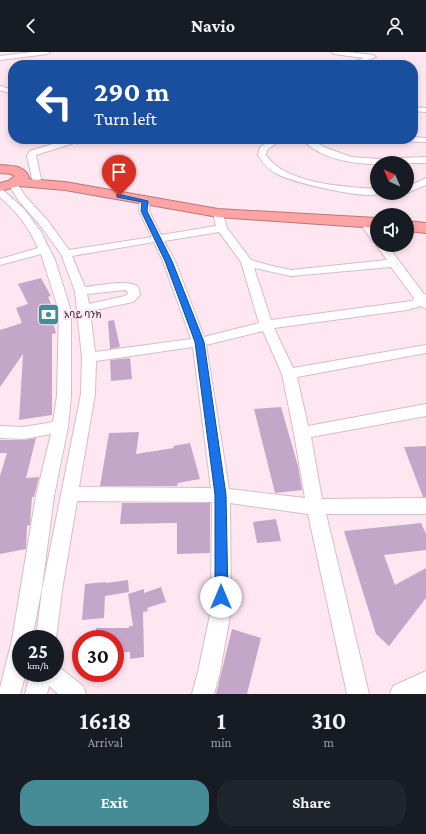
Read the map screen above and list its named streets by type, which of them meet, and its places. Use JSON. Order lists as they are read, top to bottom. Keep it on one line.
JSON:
{"places":{"bank":["አባይ ባንክ"]},"north":"top left","page":{"header":"Navio","turn":["290 m","Turn left"],"speed":"25 km/h","limit":"30","eta":["16:18","Arrival","1","min","310","m"],"buttons":["Exit","Share"]}}
